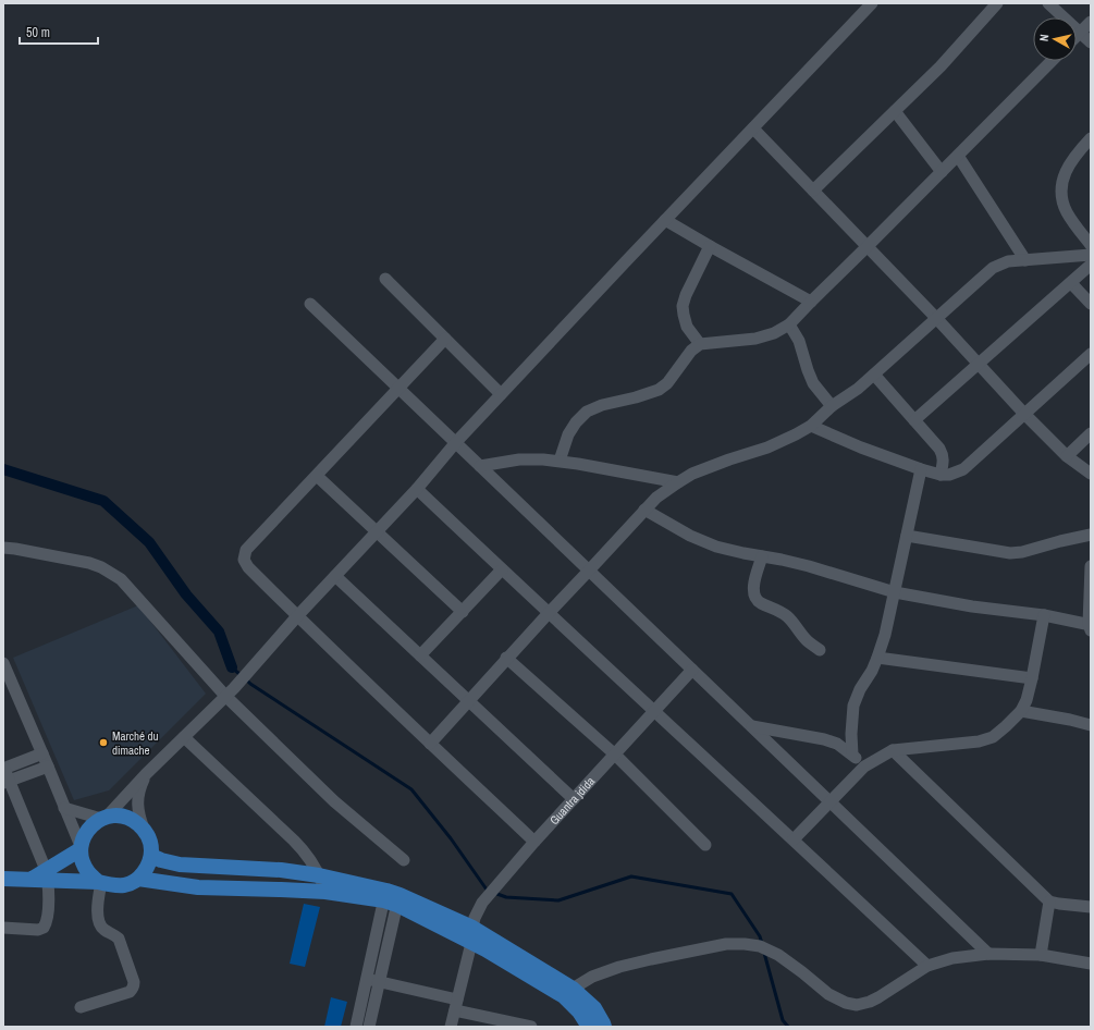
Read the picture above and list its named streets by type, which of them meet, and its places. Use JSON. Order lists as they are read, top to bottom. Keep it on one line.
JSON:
{"streets":{"street":["Guantra jdida"]},"places":["Marché du dimache"],"scale_bar":"50 m","north":"left"}
